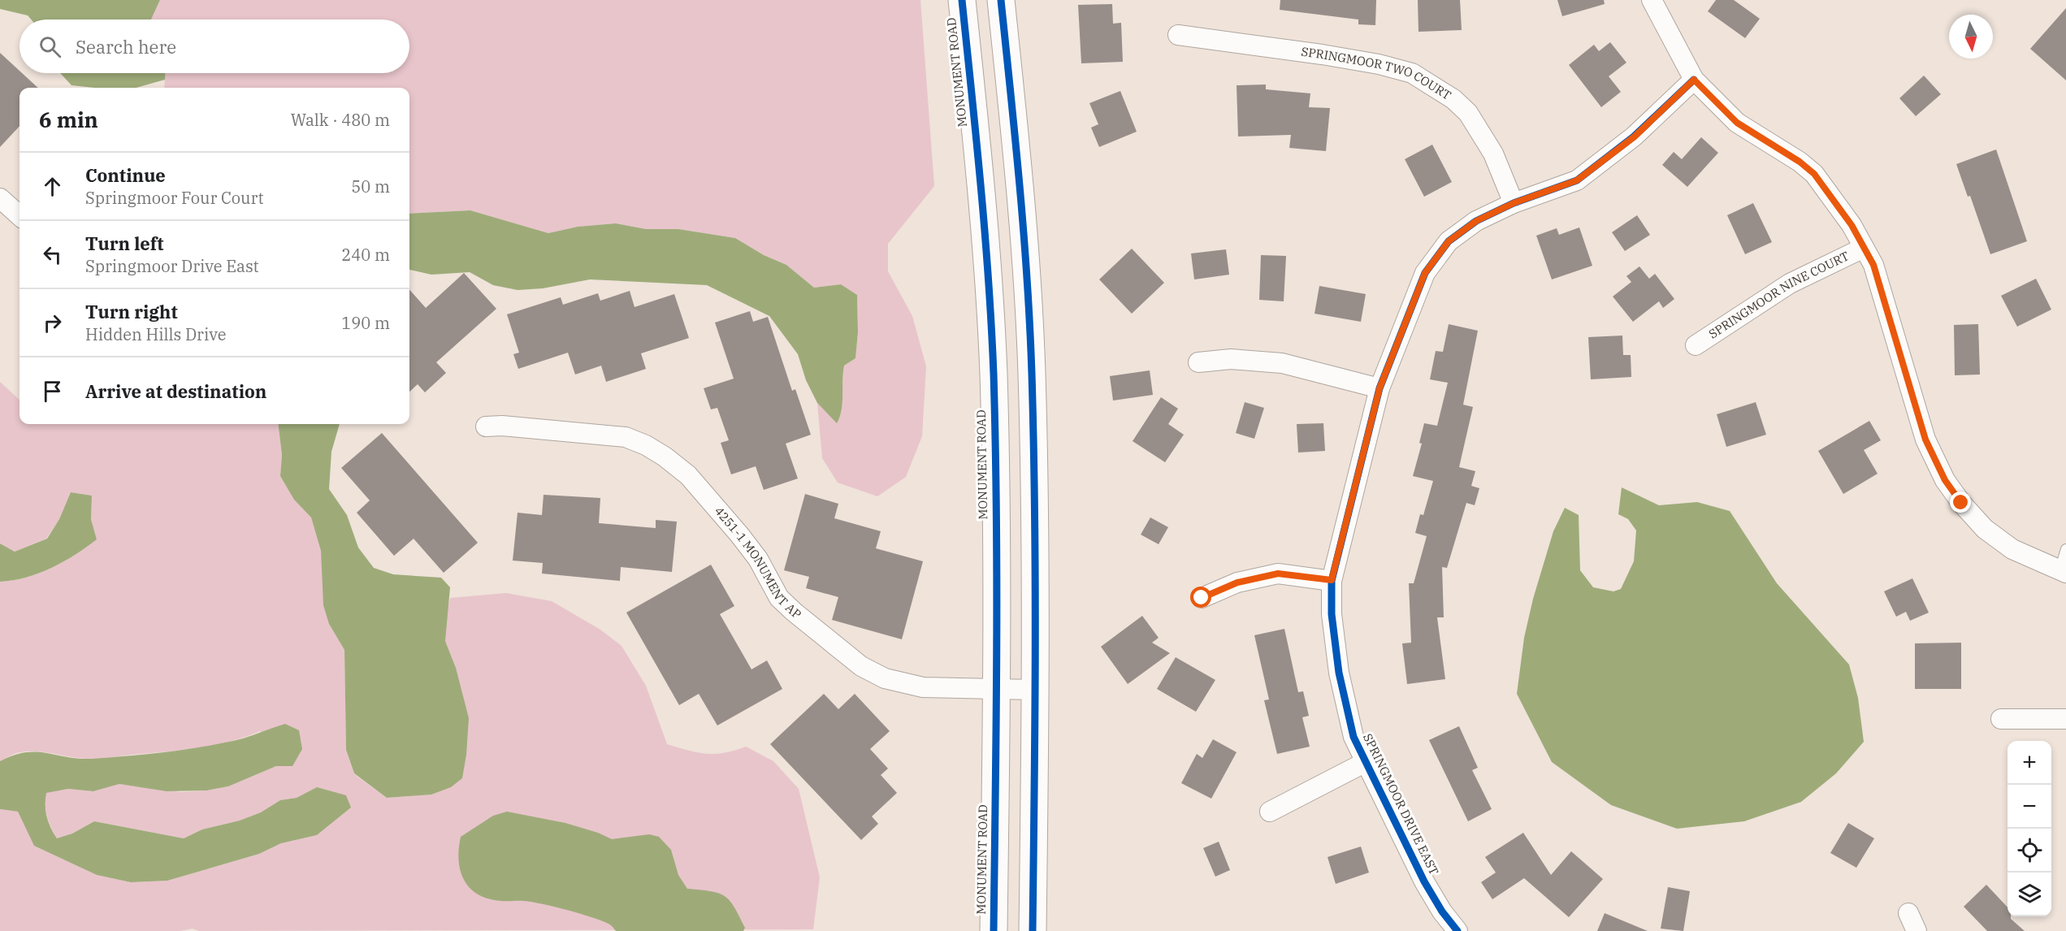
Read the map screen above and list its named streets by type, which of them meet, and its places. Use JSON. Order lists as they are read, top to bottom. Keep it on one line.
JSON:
{"streets":{"street":["MONUMENT ROAD","SPRINGMOOR TWO COURT","SPRINGMOOR NINE COURT","4251-1 MONUMENT AP","SPRINGMOOR DRIVE EAST"]},"crossings":[["MONUMENT ROAD","4251-1 MONUMENT AP"],["SPRINGMOOR TWO COURT","SPRINGMOOR DRIVE EAST"]],"north":"bottom","page":{"search":"Search here","heading":["6 min","Walk · 480 m"],"list":[["Continue","Springmoor Four Court","50 m"],["Turn left","Springmoor Drive East","240 m"],["Turn right","Hidden Hills Drive","190 m"],"Arrive at destination"],"map_buttons":["+","−"]}}
